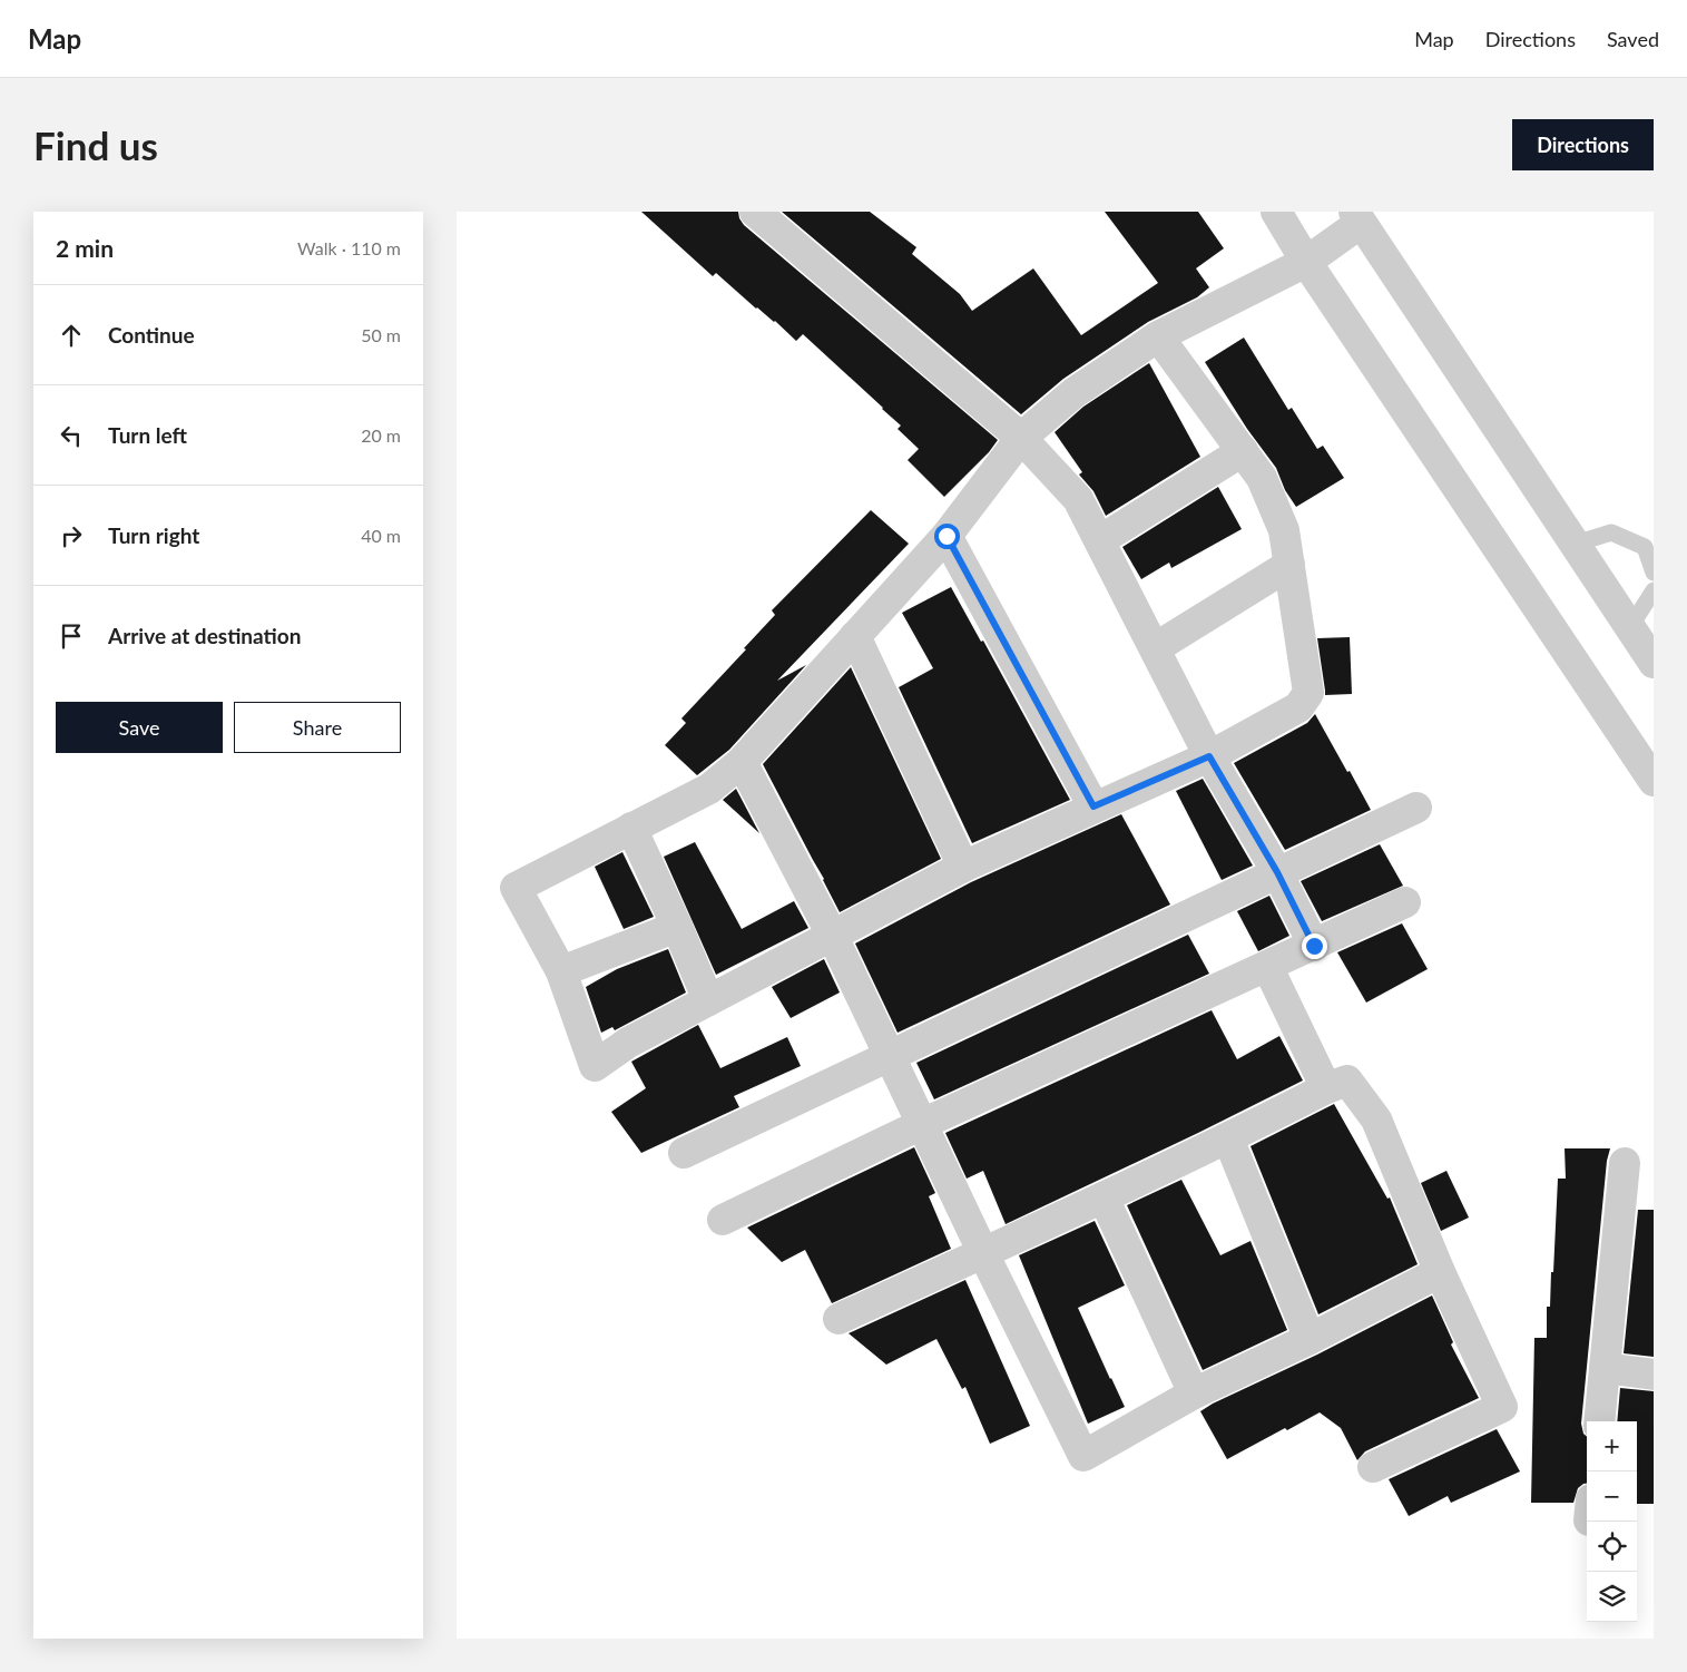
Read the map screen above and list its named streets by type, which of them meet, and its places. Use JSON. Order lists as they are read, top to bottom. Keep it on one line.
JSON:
{"page":{"header":"Map","nav":["Map","Directions","Saved"],"buttons":["Directions",["Save","Share"]],"title":"Find us","heading":["2 min","Walk · 110 m"],"list":[["Continue","50 m"],["Turn left","20 m"],["Turn right","40 m"],"Arrive at destination"],"map_buttons":["+","−"]}}
